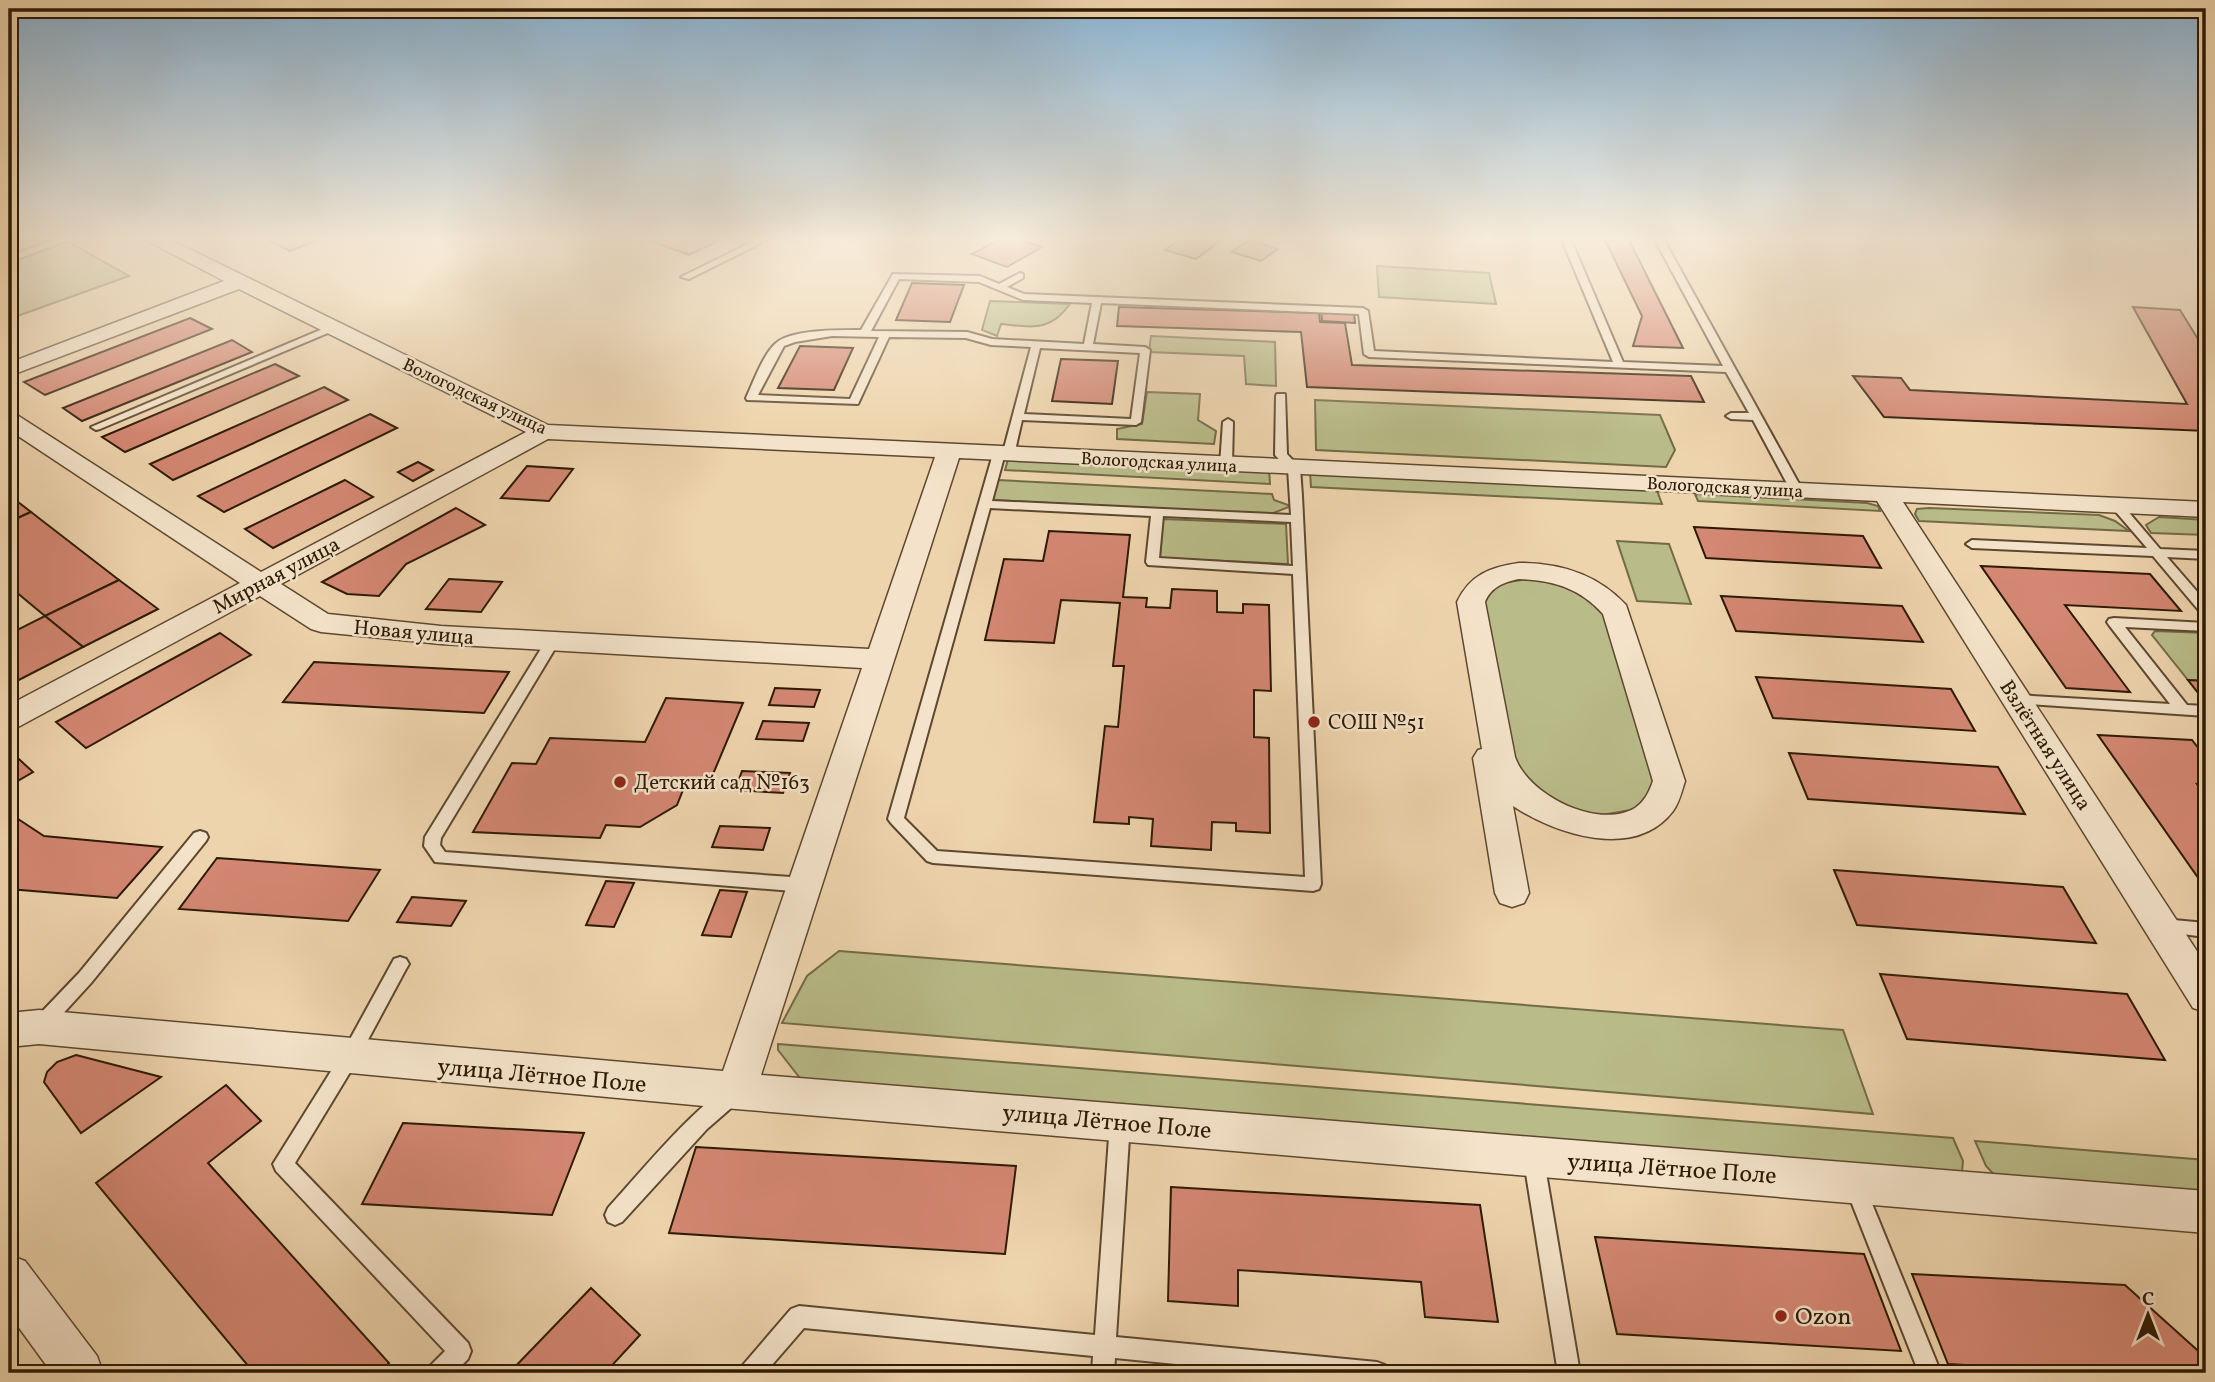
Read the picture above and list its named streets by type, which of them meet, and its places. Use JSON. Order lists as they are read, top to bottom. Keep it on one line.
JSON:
{"streets":{"street":["Вологодская улица","Мирная улица","Новая улица","Взлётная улица","улица Лётное Поле"]},"crossings":[["Вологодская улица","Мирная улица"],["Вологодская улица","Взлётная улица"],["Мирная улица","Новая улица"]],"places":["СОШ №51","Детский сад №163","Ozon"],"north":"top"}
